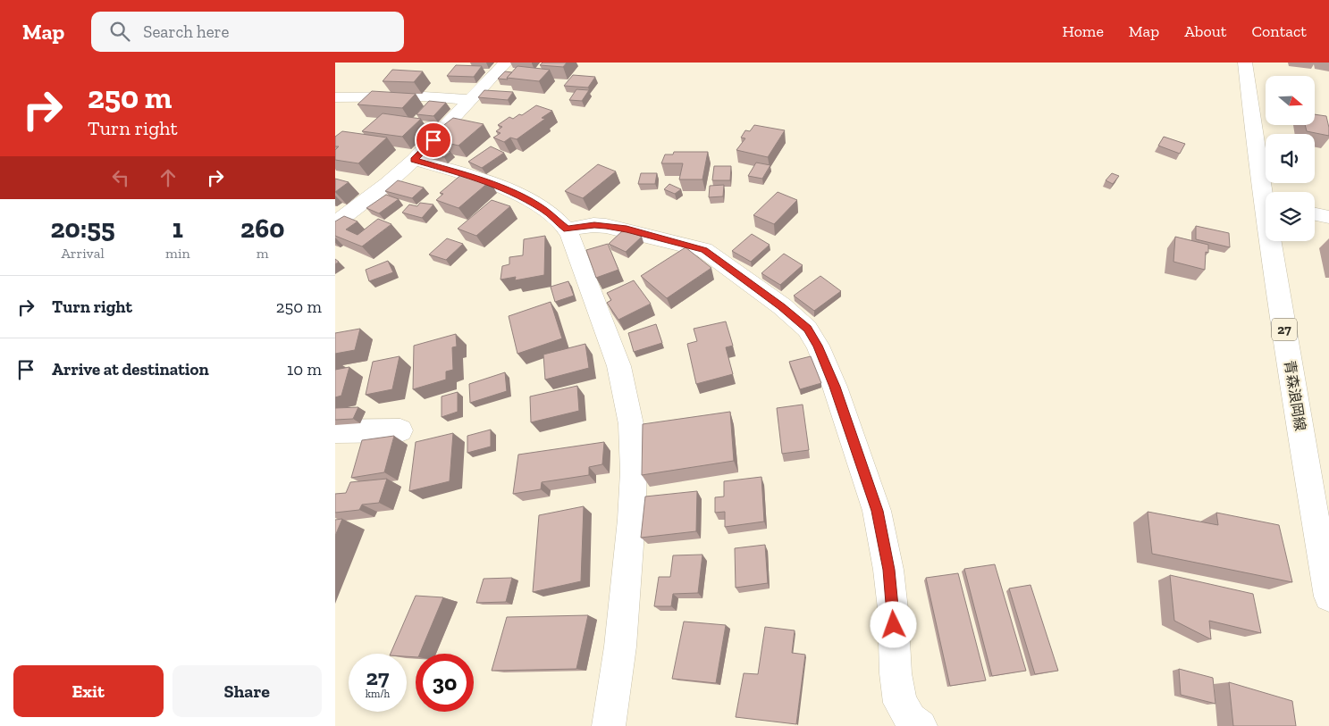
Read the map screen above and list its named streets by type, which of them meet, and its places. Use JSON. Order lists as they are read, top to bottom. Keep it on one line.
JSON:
{"streets":{"street":["27","青森浪岡線"]},"north":"right","page":{"header":"Map","search":"Search here","nav":["Home","Map","About","Contact"],"turn":["250 m","Turn right"],"eta":["20:55","Arrival","1","min","260","m"],"list":[{"name":"Turn right","value":"250 m"},{"name":"Arrive at destination","value":"10 m"}],"speed":"27 km/h","limit":"30","buttons":["Exit","Share"]}}
